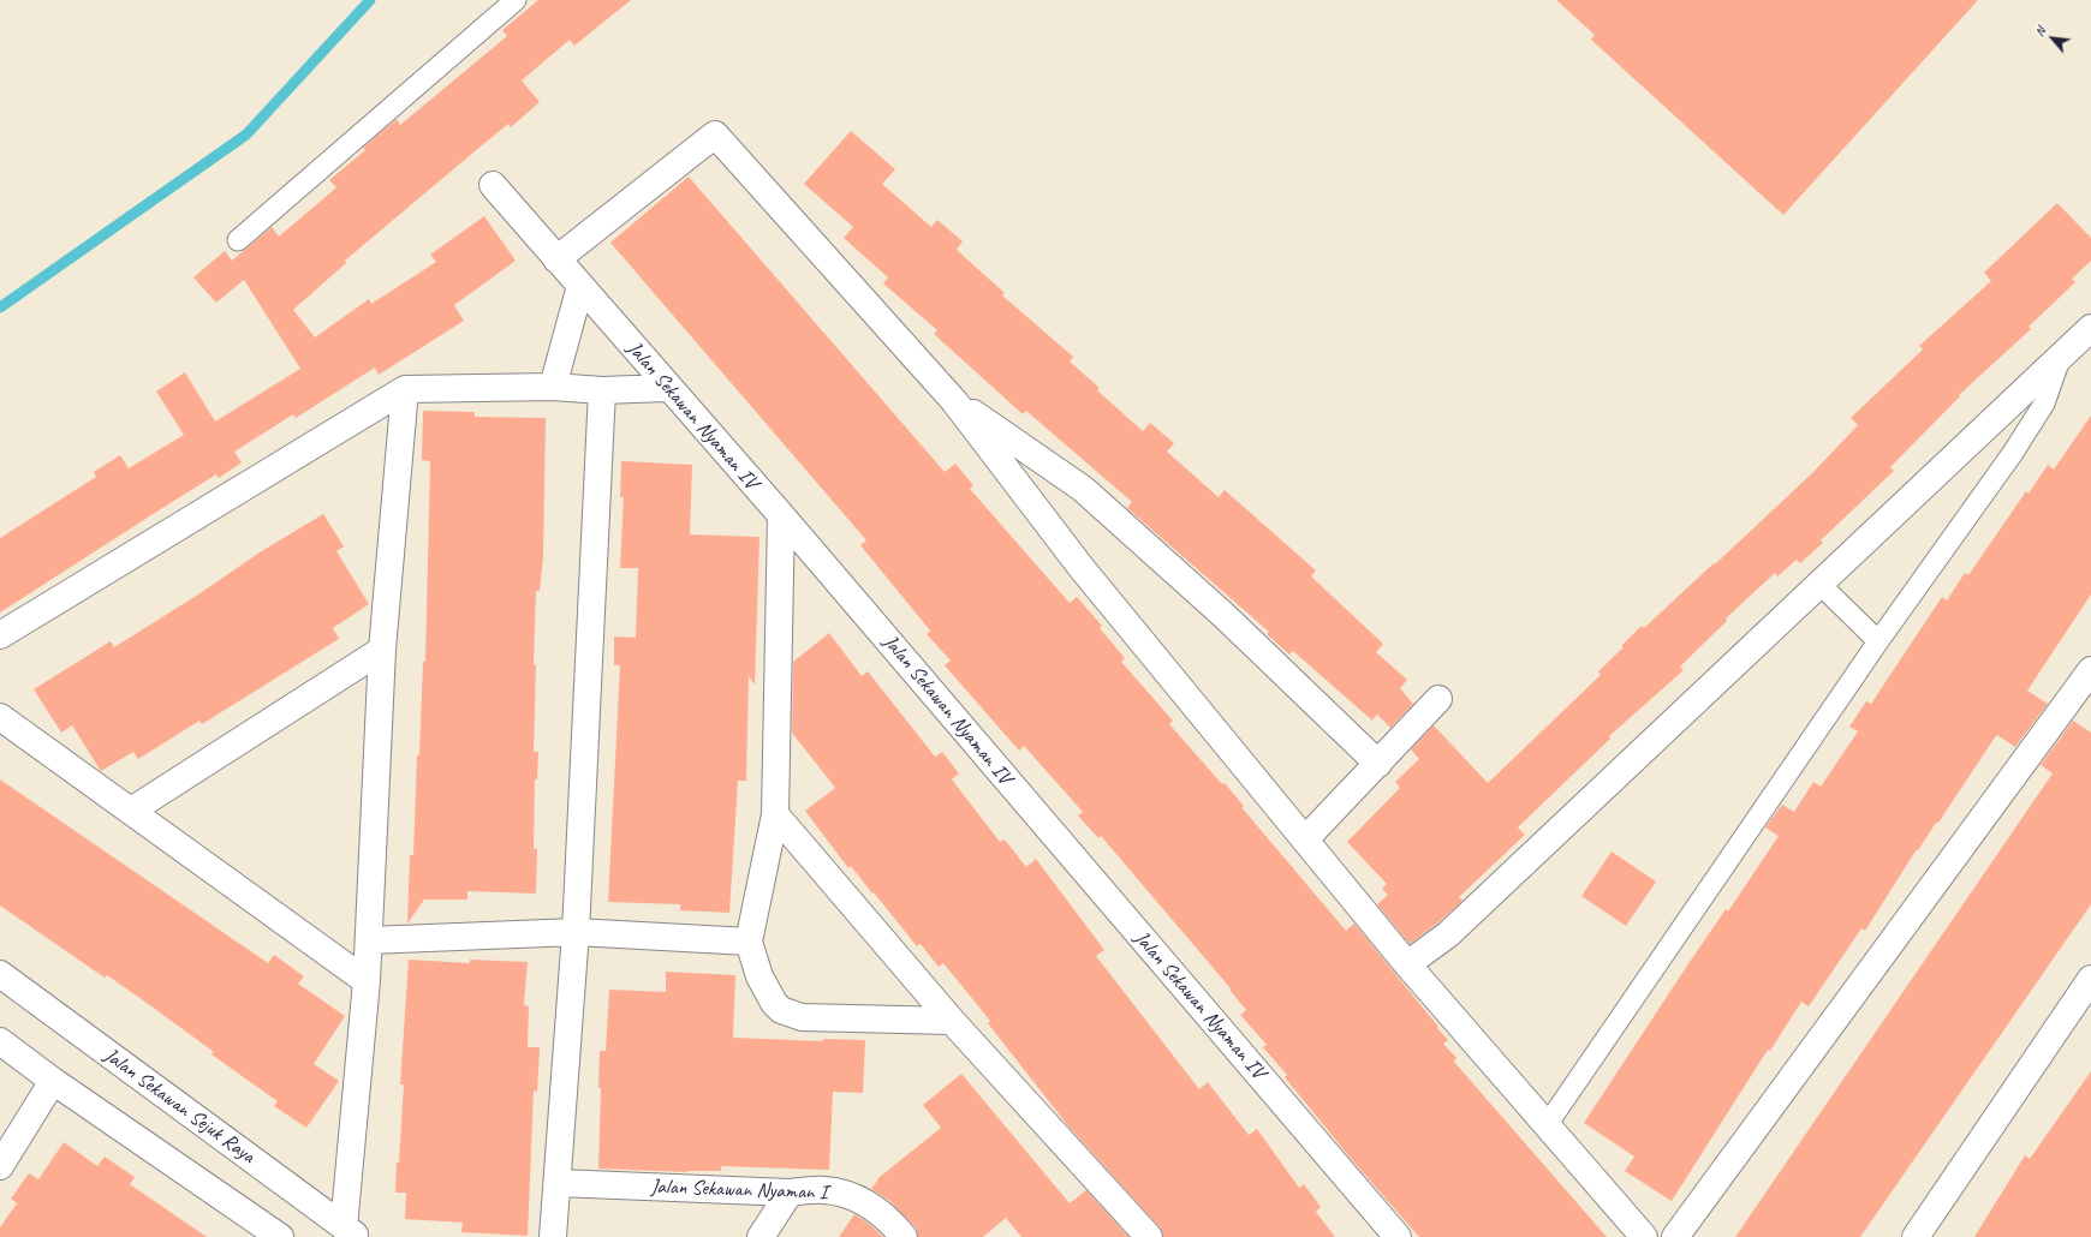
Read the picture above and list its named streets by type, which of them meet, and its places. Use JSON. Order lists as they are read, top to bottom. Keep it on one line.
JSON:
{"streets":{"street":["Jalan Sekawan Nyaman IV","Jalan Sekawan Sejuk Raya","Jalan Sekawan Nyaman I"]},"north":"top left"}
